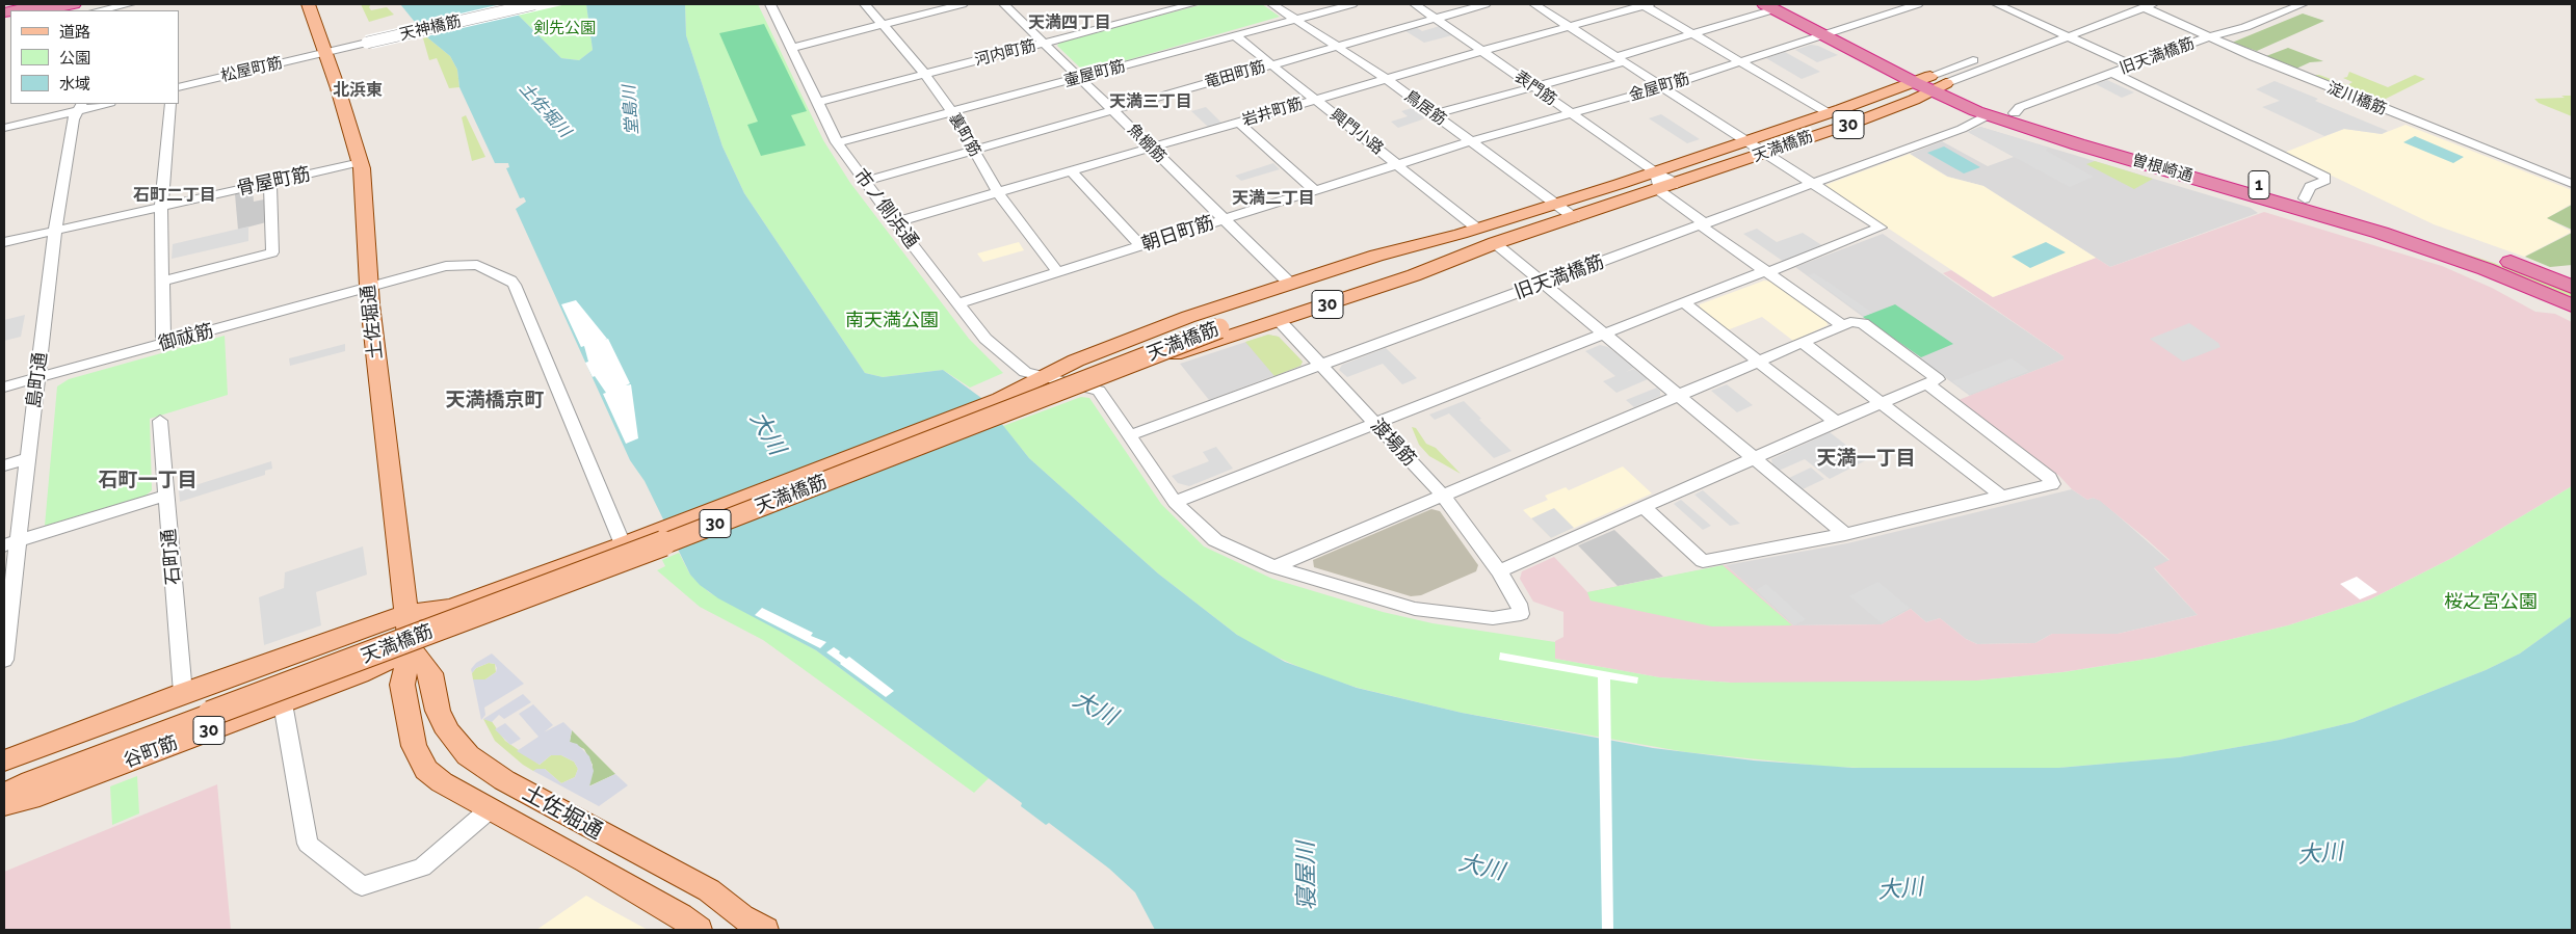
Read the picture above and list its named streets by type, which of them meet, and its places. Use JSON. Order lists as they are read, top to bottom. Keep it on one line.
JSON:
{"streets":{"highway":["曽根崎通","1"],"main road":["30","天満橋筋","土佐堀通","谷町筋"],"street":["天神橋筋","河内町筋","旧天満橋筋","松屋町筋","壷屋町筋","竜田町筋","金屋町筋","表門筋","淀川橋筋","鳥居筋","岩井町筋","興門小路","裏町筋","魚棚筋","骨屋町筋","市ノ側浜通","朝日町筋","御祓筋","島町通","渡場筋","石町通"]},"crossings":[["天神橋筋","松屋町筋"],["天神橋筋","土佐堀通"],["河内町筋","裏町筋"],["河内町筋","魚棚筋"],["河内町筋","市ノ側浜通"],["旧天満橋筋","淀川橋筋"],["旧天満橋筋","曽根崎通"],["旧天満橋筋","市ノ側浜通"],["旧天満橋筋","渡場筋"],["松屋町筋","土佐堀通"],["壷屋町筋","鳥居筋"],["壷屋町筋","興門小路"],["壷屋町筋","裏町筋"],["壷屋町筋","魚棚筋"],["壷屋町筋","市ノ側浜通"],["竜田町筋","表門筋"],["竜田町筋","鳥居筋"],["竜田町筋","興門小路"],["竜田町筋","裏町筋"],["竜田町筋","魚棚筋"],["竜田町筋","市ノ側浜通"],["金屋町筋","表門筋"],["金屋町筋","鳥居筋"],["金屋町筋","興門小路"],["金屋町筋","曽根崎通"],["金屋町筋","朝日町筋"],["表門筋","岩井町筋"],["表門筋","天満橋筋"],["淀川橋筋","天満橋筋"],["鳥居筋","岩井町筋"],["鳥居筋","天満橋筋"],["岩井町筋","興門小路"],["岩井町筋","裏町筋"],["岩井町筋","魚棚筋"],["岩井町筋","市ノ側浜通"],["30","天満橋筋"],["30","土佐堀通"],["30","石町通"],["興門小路","天満橋筋"],["興門小路","朝日町筋"],["裏町筋","朝日町筋"],["魚棚筋","天満橋筋"],["魚棚筋","朝日町筋"],["天満橋筋","曽根崎通"],["天満橋筋","市ノ側浜通"],["天満橋筋","土佐堀通"],["天満橋筋","御祓筋"],["天満橋筋","渡場筋"],["天満橋筋","谷町筋"],["骨屋町筋","土佐堀通"],["骨屋町筋","島町通"],["市ノ側浜通","朝日町筋"],["市ノ側浜通","渡場筋"],["土佐堀通","御祓筋"],["土佐堀通","谷町筋"],["御祓筋","島町通"]],"districts":["天満四丁目","北浜東","天満三丁目","石町二丁目","天満二丁目","天満橋京町","天満一丁目","石町一丁目"],"water":["土佐堀川","堂島川","大川","寝屋川"],"parks":["剣先公園","南天満公園","桜之宮公園"],"legend":["道路","公園","水域"]}
